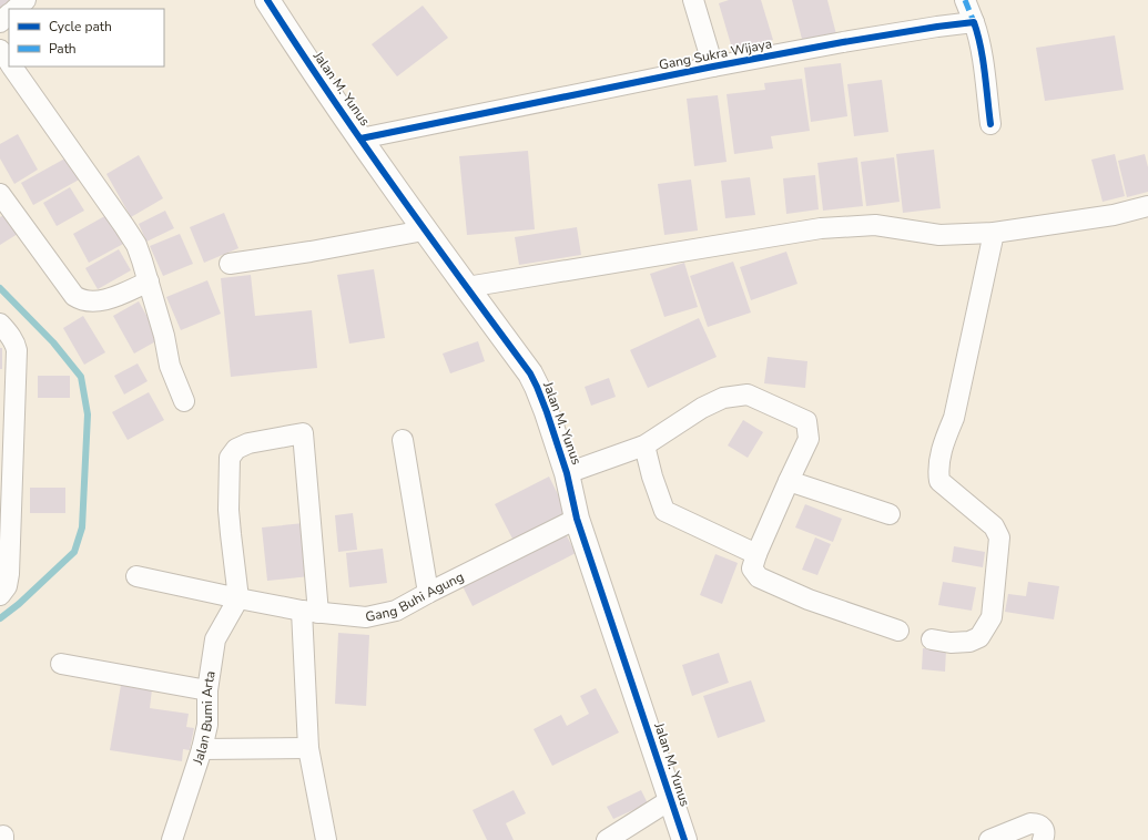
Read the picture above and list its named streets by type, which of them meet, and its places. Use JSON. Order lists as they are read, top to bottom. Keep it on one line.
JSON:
{"streets":{"street":["Gang Sukra Wijaya","Jalan M. Yunus","Gang Buhi Agung","Jalan Bumi Arta"]},"crossings":[["Gang Sukra Wijaya","Jalan M. Yunus"],["Jalan M. Yunus","Gang Buhi Agung"],["Gang Buhi Agung","Jalan Bumi Arta"]],"legend":["Cycle path","Path"]}
